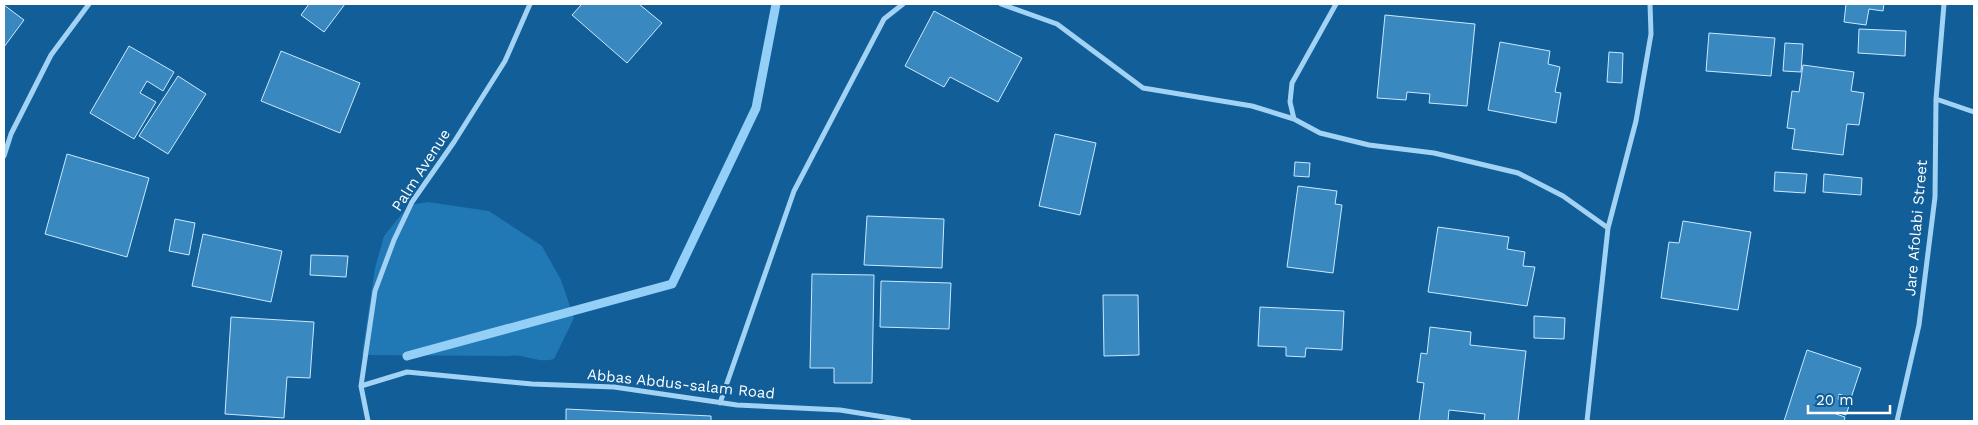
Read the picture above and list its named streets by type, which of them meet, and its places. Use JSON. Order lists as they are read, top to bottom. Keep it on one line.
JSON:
{"streets":{"street":["Palm Avenue","Jare Afolabi Street","Abbas Abdus-salam Road"]},"crossings":[["Palm Avenue","Abbas Abdus-salam Road"]],"scale_bar":"20 m"}
